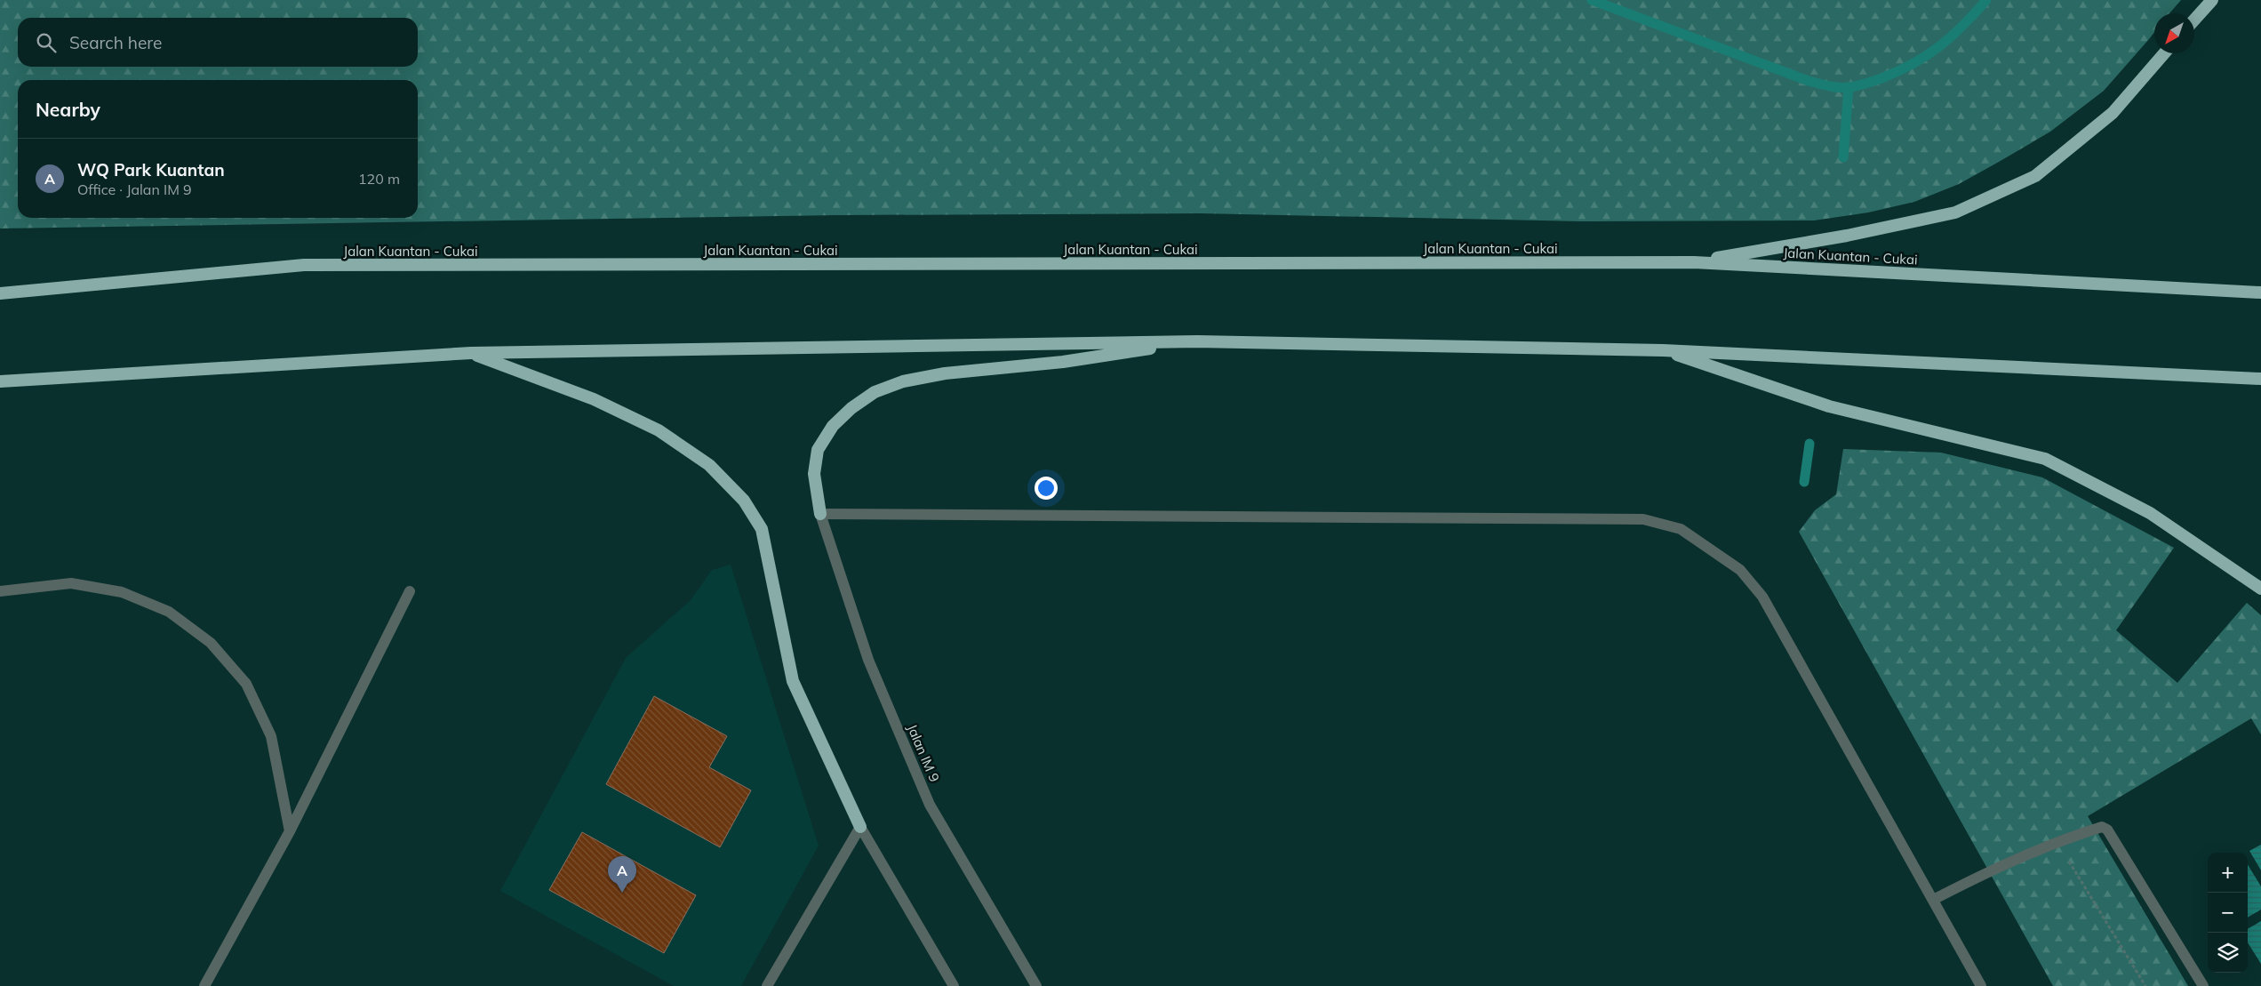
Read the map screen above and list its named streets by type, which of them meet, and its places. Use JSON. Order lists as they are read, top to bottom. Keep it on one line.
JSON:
{"streets":{"highway":["Jalan Kuantan - Cukai"],"street":["Jalan IM 9"]},"north":"bottom left","page":{"search":"Search here","heading":"Nearby","list":[{"mark":"A","name":"WQ Park Kuantan","note":"Office · Jalan IM 9","value":"120 m"}],"map_buttons":["+","−"],"pins":"A"}}
